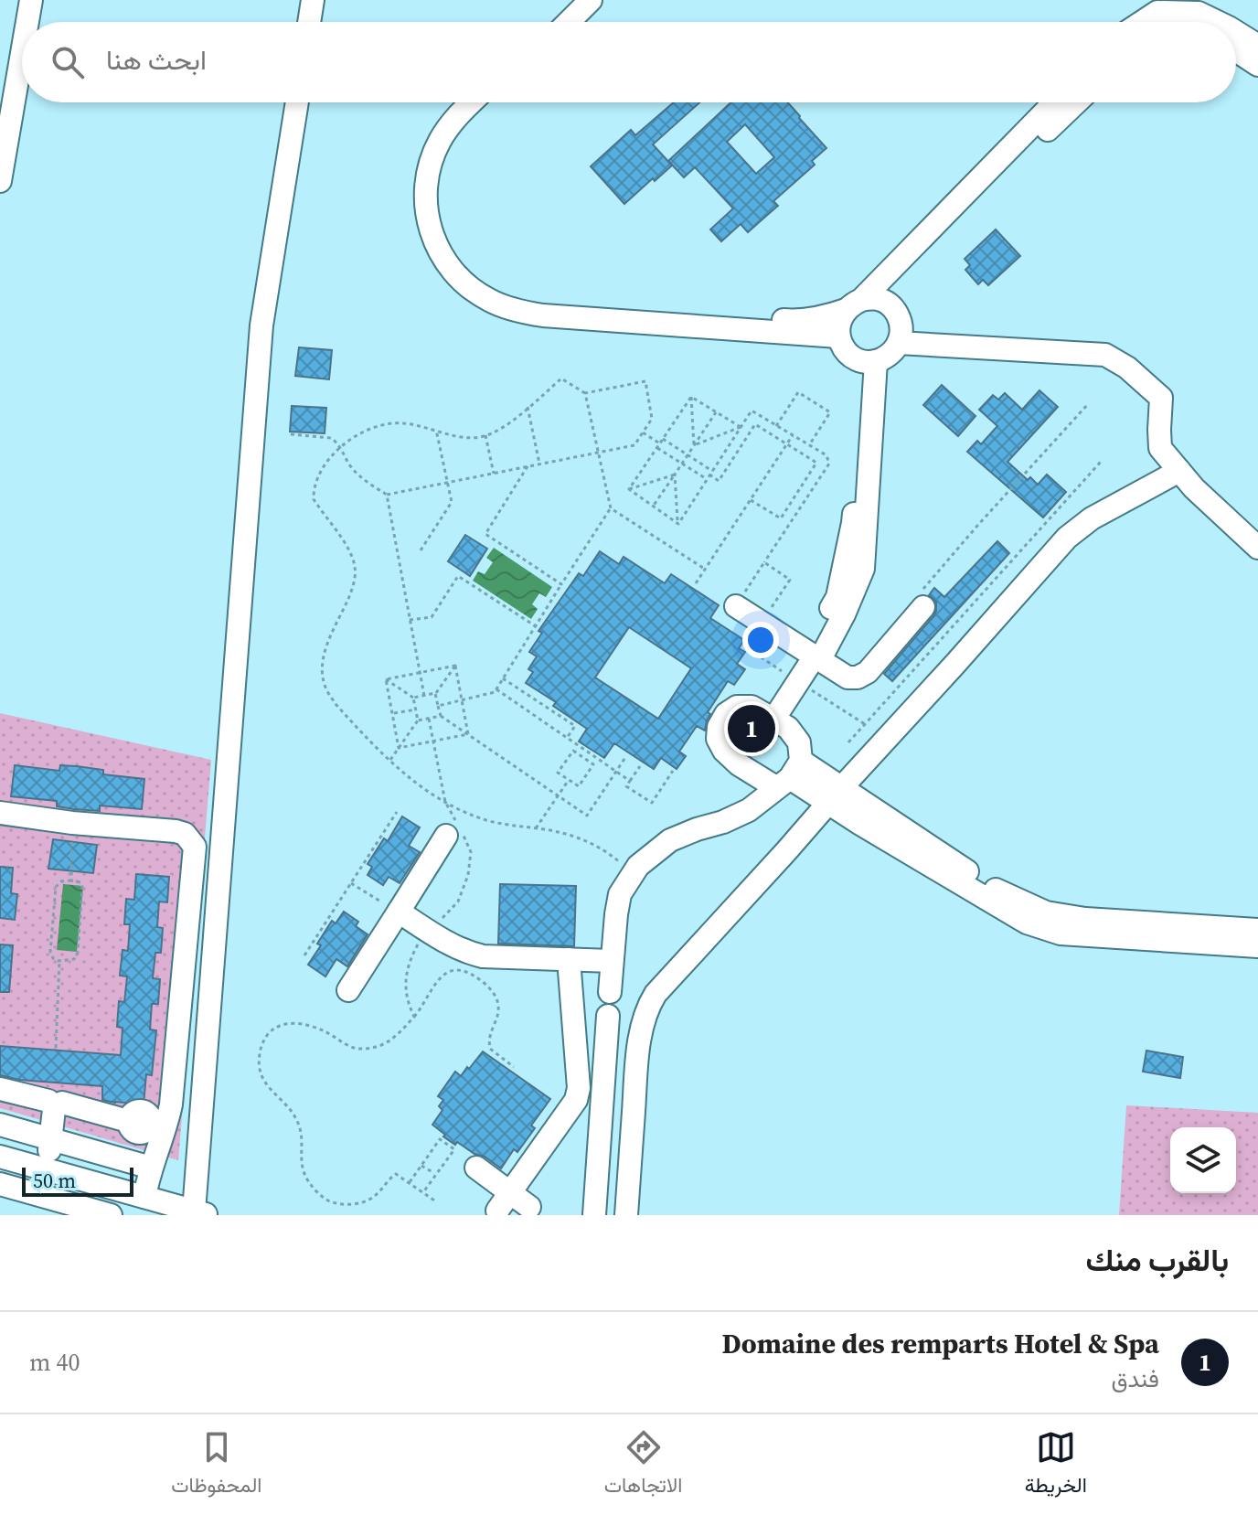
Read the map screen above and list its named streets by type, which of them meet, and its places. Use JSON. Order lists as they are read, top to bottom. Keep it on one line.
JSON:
{"scale_bar":"50 m","page":{"search":"ابحث هنا","pins":"1","scale":"50 m","heading":"بالقرب منك","list":[{"mark":"1","name":"Domaine des remparts Hotel & Spa","note":"فندق","value":"40 m"}],"nav":["الخريطة","الاتجاهات","المحفوظات"]}}
